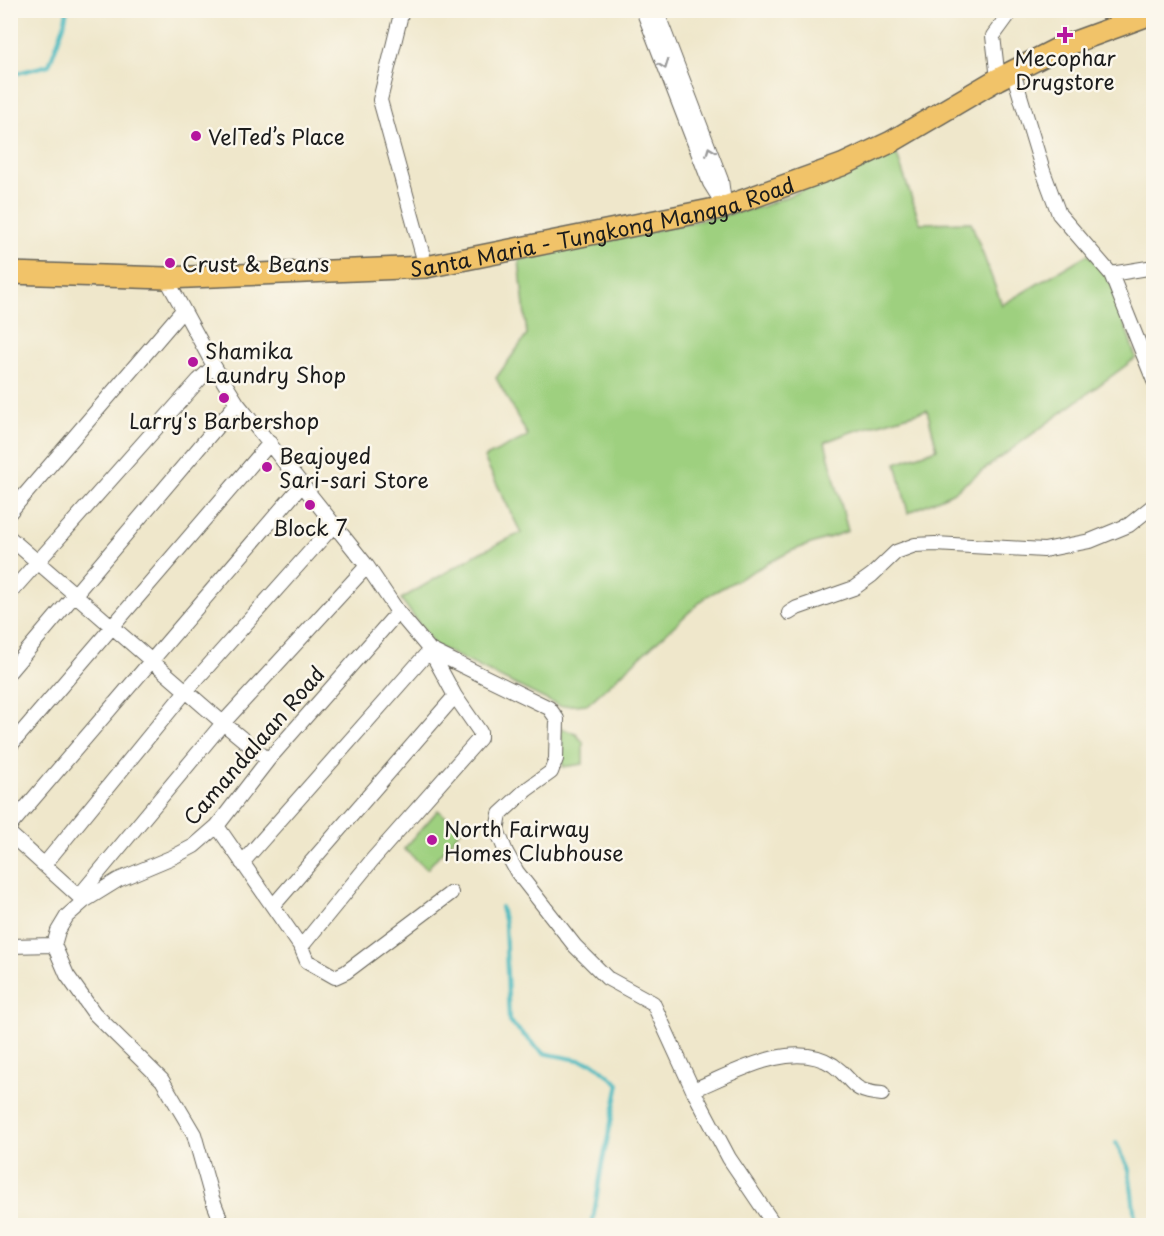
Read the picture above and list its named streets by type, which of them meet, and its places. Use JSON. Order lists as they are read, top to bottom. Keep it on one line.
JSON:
{"streets":{"main road":["Santa Maria - Tungkong Mangga Road"],"street":["Camandalaan Road"]},"places":{"health":["Mecophar Drugstore"],"other":["VelTed’s Place","Crust & Beans","Shamika Laundry Shop","Larry's Barbershop","Beajoyed Sari-sari Store","Block 7","North Fairway Homes Clubhouse"]}}
